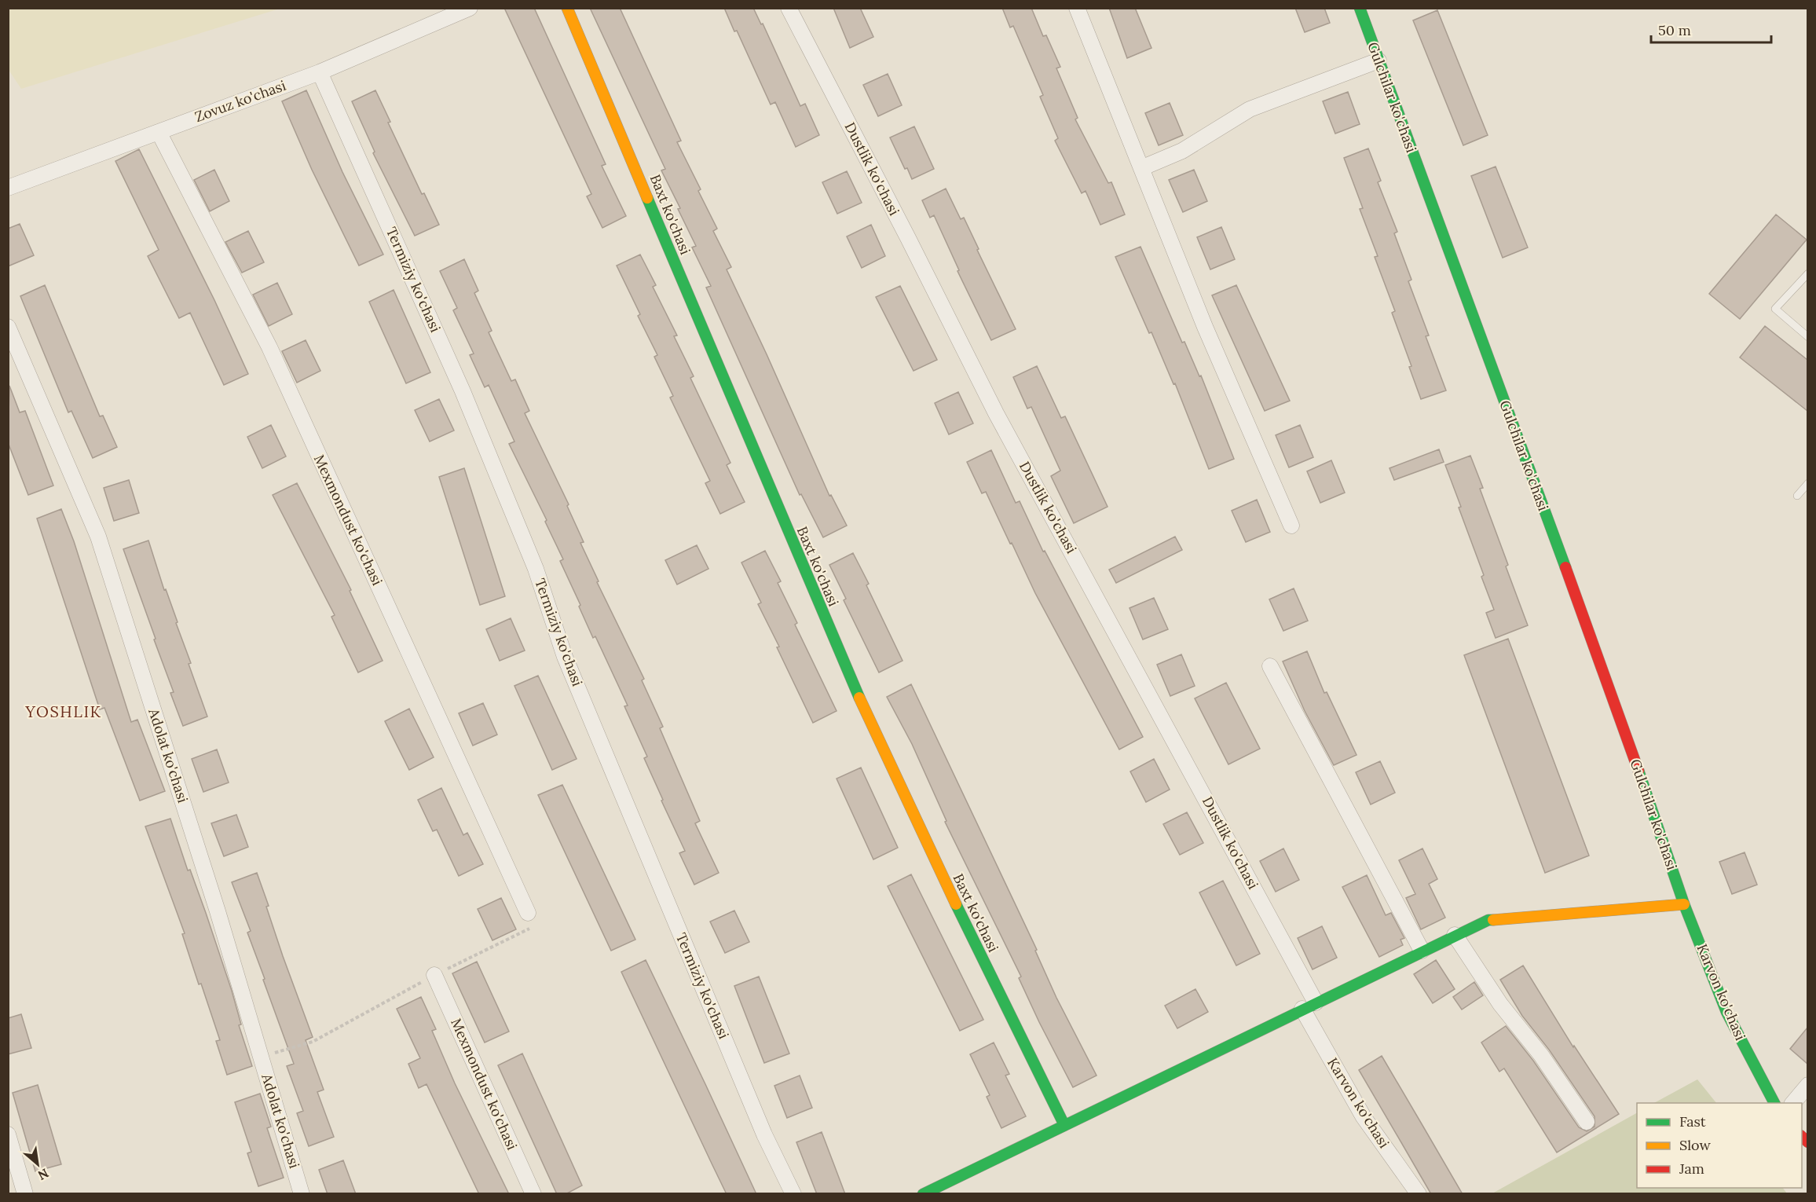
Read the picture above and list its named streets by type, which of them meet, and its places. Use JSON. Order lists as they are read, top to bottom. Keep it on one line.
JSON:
{"streets":{"street":["Gulchilar ko'chasi","Zovuz ko'chasi","Dustlik ko'chasi","Baxt ko'chasi","Termiziy ko'chasi","Mexmondust ko'chasi","Adolat ko'chasi","Karvon ko'chasi"]},"crossings":[["Gulchilar ko'chasi","Karvon ko'chasi"],["Zovuz ko'chasi","Termiziy ko'chasi"],["Zovuz ko'chasi","Mexmondust ko'chasi"],["Dustlik ko'chasi","Karvon ko'chasi"]],"districts":["YOSHLIK"],"legend":["Fast","Slow","Jam"],"scale_bar":"50 m","north":"bottom right"}
